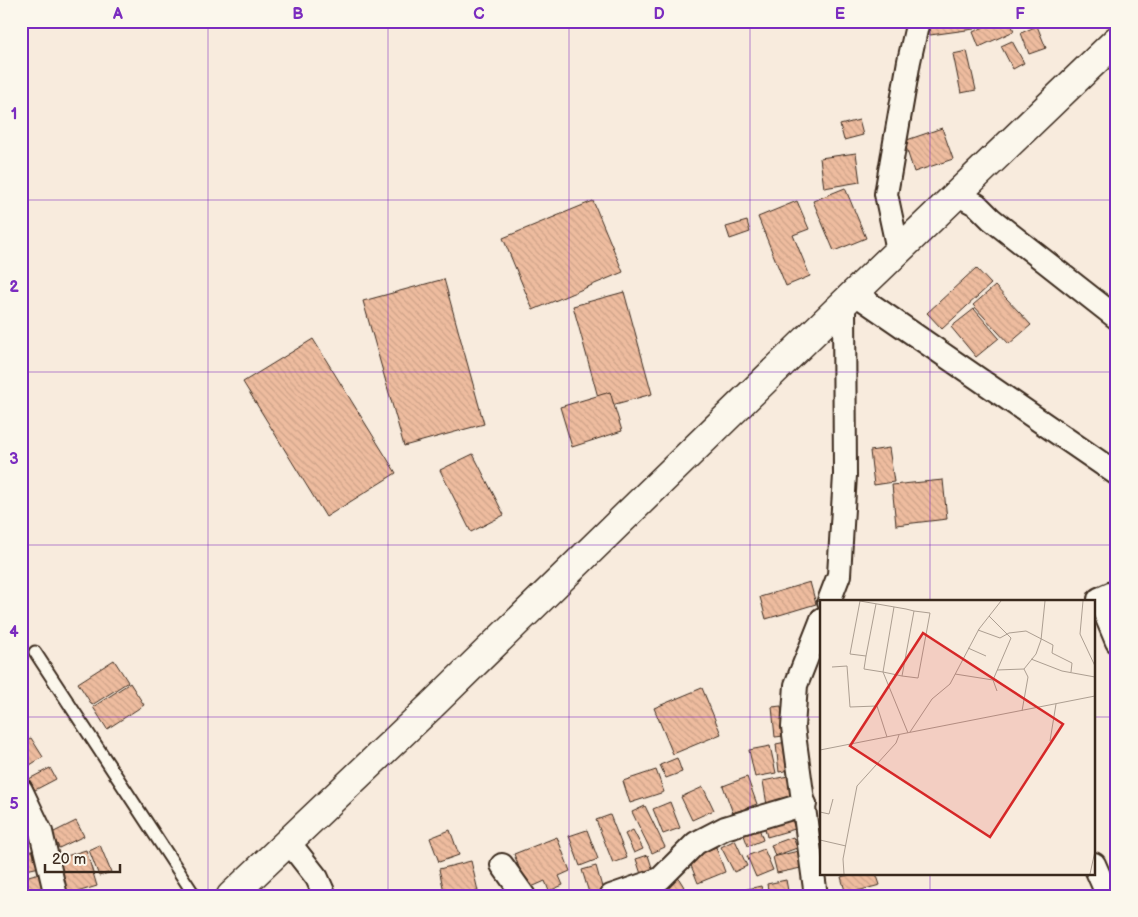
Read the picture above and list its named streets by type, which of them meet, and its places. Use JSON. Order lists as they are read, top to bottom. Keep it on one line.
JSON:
{"scale_bar":"20 m","grid":{"columns":["A","B","C","D","E","F"],"rows":["1","2","3","4","5"]}}
